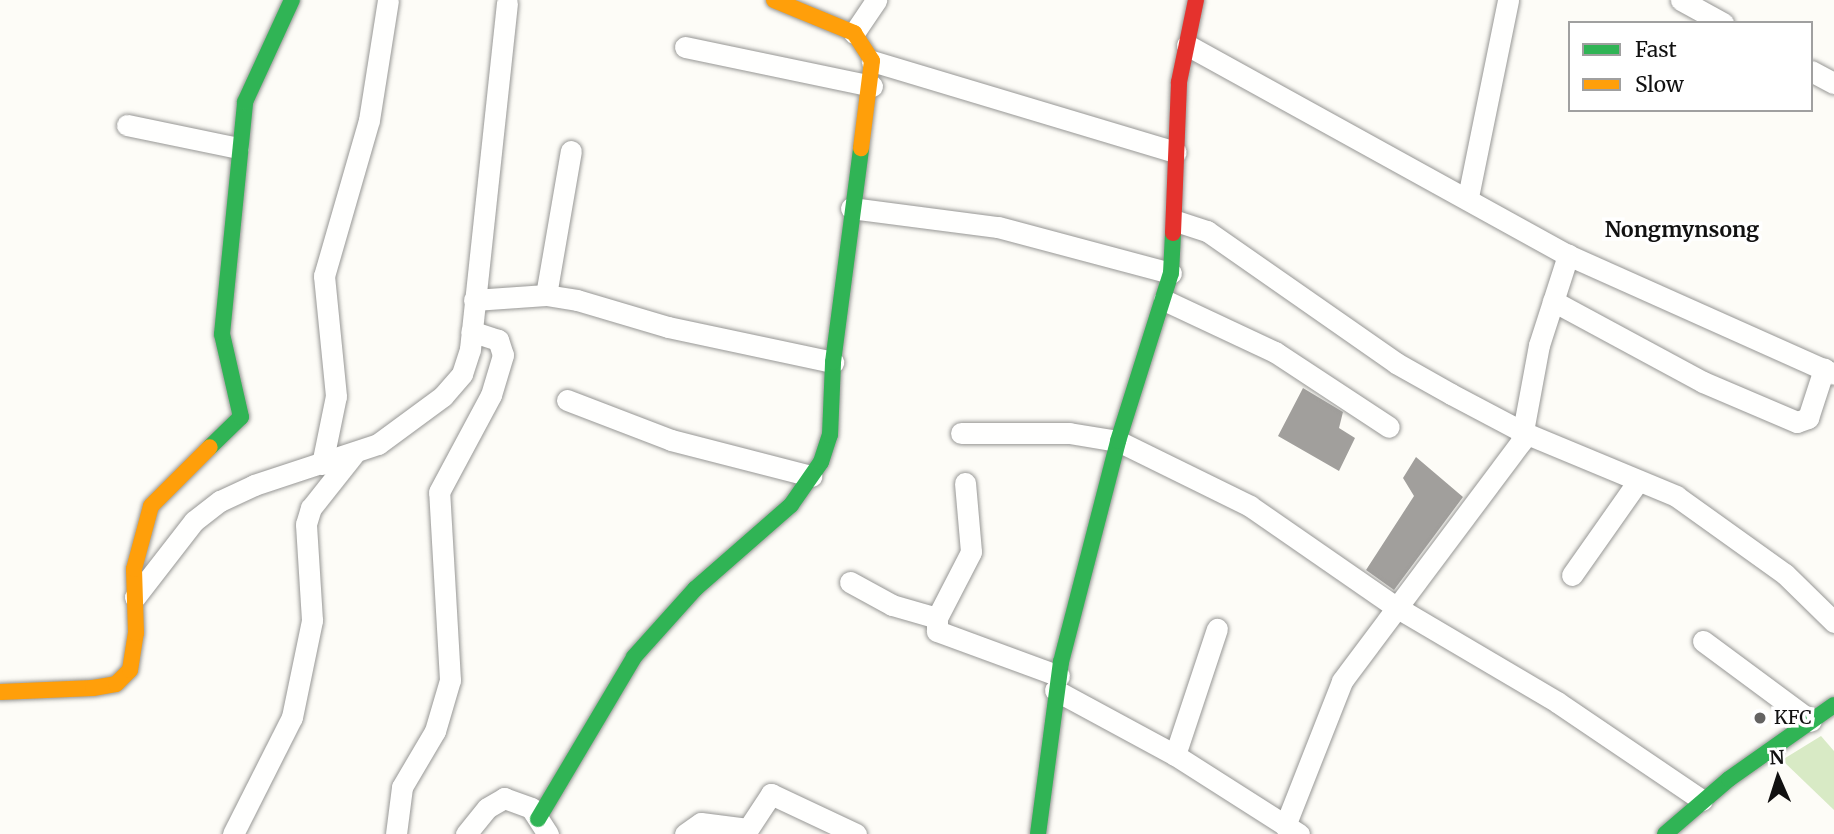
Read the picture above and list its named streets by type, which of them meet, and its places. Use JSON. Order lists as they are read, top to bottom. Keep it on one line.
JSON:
{"districts":["Nongmynsong"],"places":["KFC"],"legend":["Fast","Slow"],"north":"top"}
